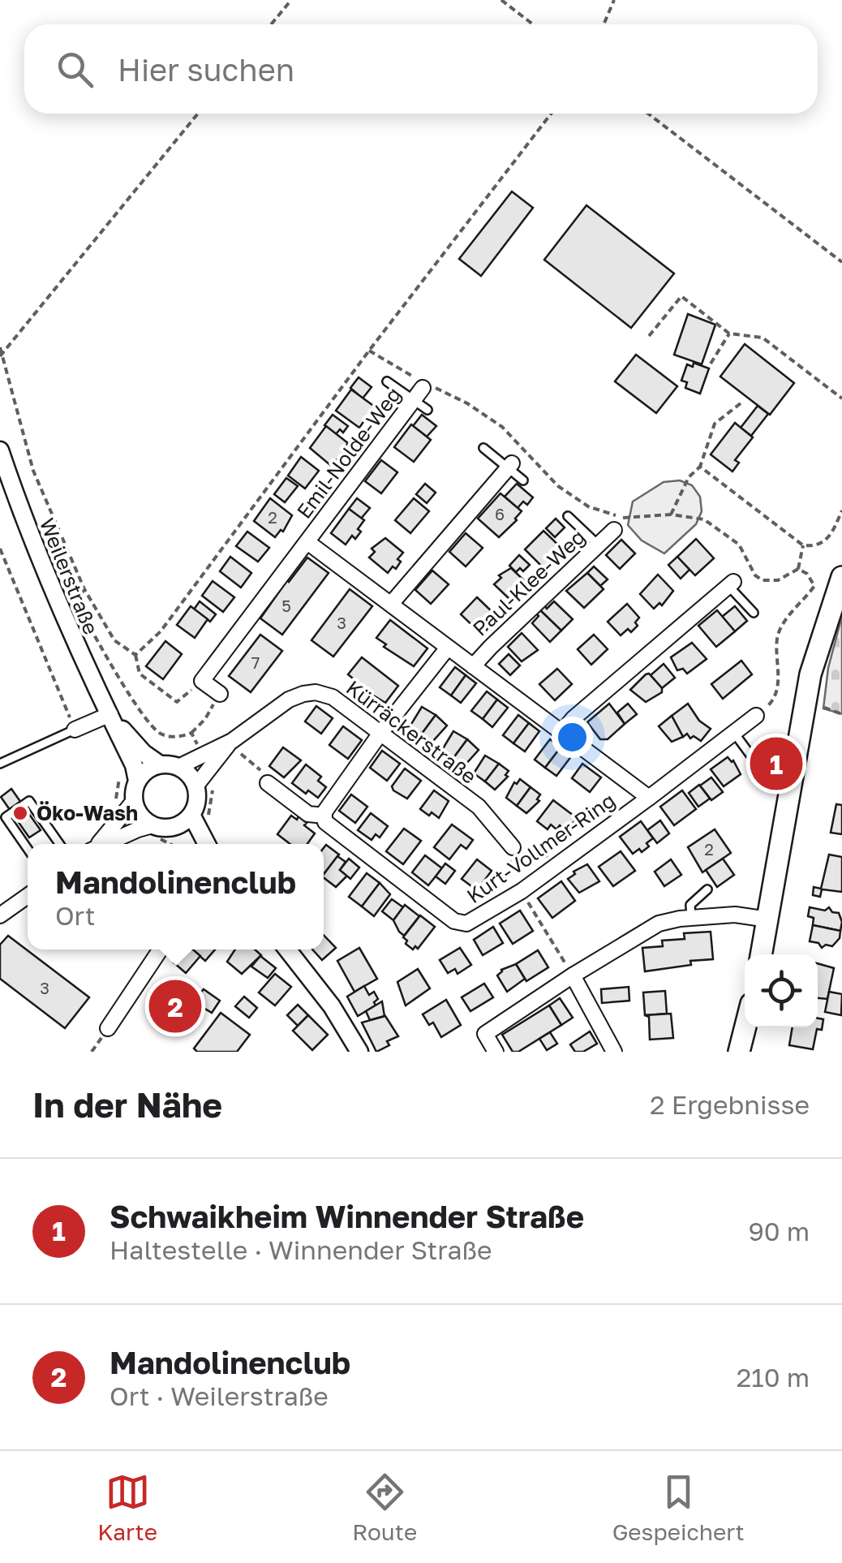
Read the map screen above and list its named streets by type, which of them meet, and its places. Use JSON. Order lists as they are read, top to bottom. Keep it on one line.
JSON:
{"streets":{"street":["Emil-Nolde-Weg","Weilerstraße","Paul-Klee-Weg","Kürräckerstraße","Kurt-Vollmer-Ring"]},"crossings":[["Emil-Nolde-Weg","Kurt-Vollmer-Ring"],["Weilerstraße","Kürräckerstraße"],["Paul-Klee-Weg","Kurt-Vollmer-Ring"]],"places":["Öko-Wash"],"house_numbers":["6","2","5","3","7","2","3"],"page":{"search":"Hier suchen","pins":["1","2"],"popup":["Mandolinenclub","Ort"],"heading":["In der Nähe","2 Ergebnisse"],"list":[{"mark":"1","name":"Schwaikheim Winnender Straße","note":"Haltestelle · Winnender Straße","value":"90 m"},{"mark":"2","name":"Mandolinenclub","note":"Ort · Weilerstraße","value":"210 m"}],"nav":["Karte","Route","Gespeichert"]}}
